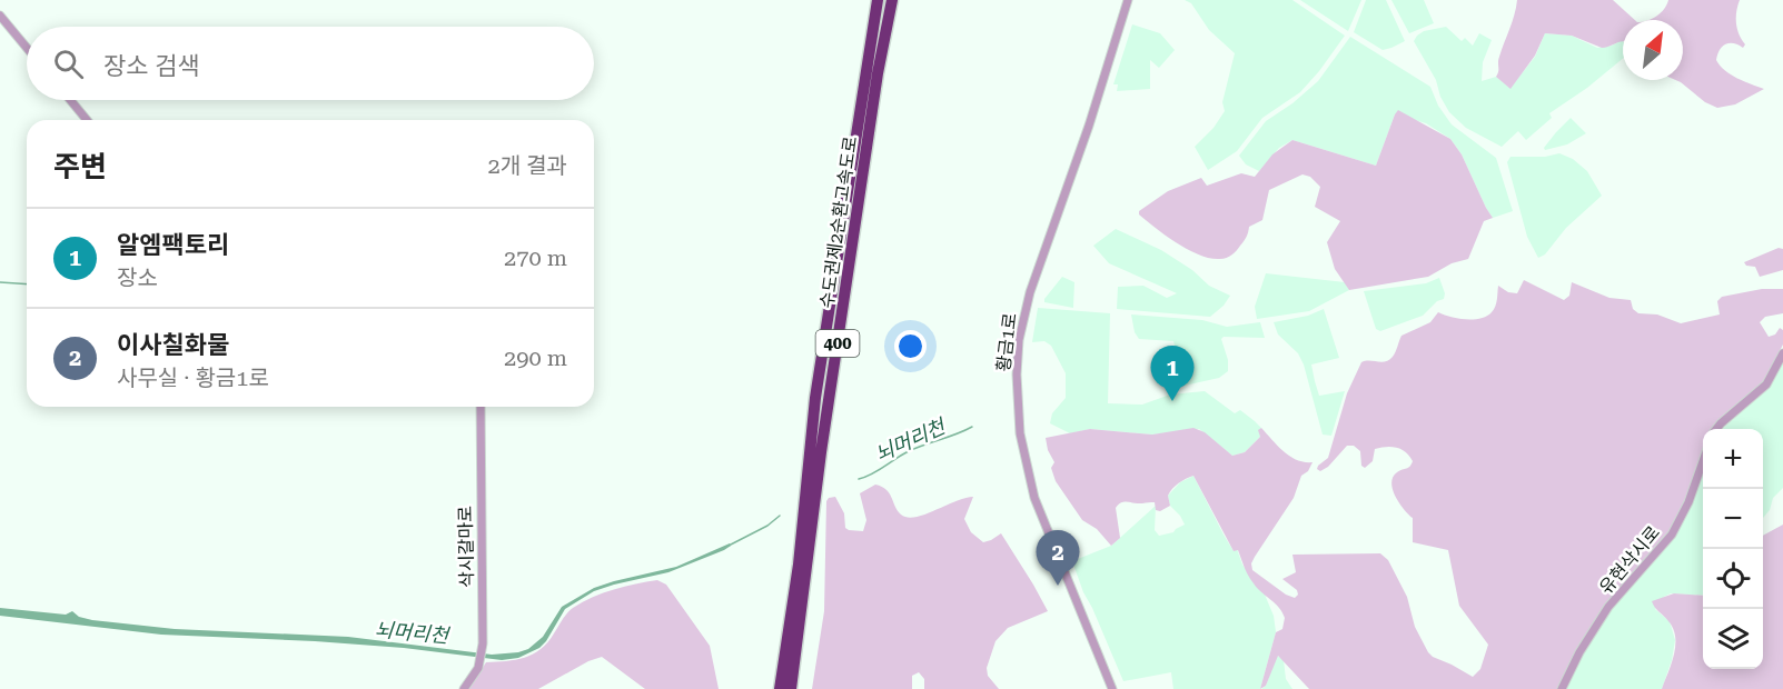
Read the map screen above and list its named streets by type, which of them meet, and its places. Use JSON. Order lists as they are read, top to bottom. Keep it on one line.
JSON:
{"streets":{"highway":["수도권제2순환고속도로","400"],"street":["황금1로","삭시갈마로","유현삭시로"]},"water":["뇌머리천"],"north":"top right","page":{"search":"장소 검색","heading":["주변","2개 결과"],"list":[{"mark":"1","name":"알엠팩토리","note":"장소","value":"270 m"},{"mark":"2","name":"이사칠화물","note":"사무실 · 황금1로","value":"290 m"}],"pins":["1","2"],"map_buttons":["+","−"]}}
